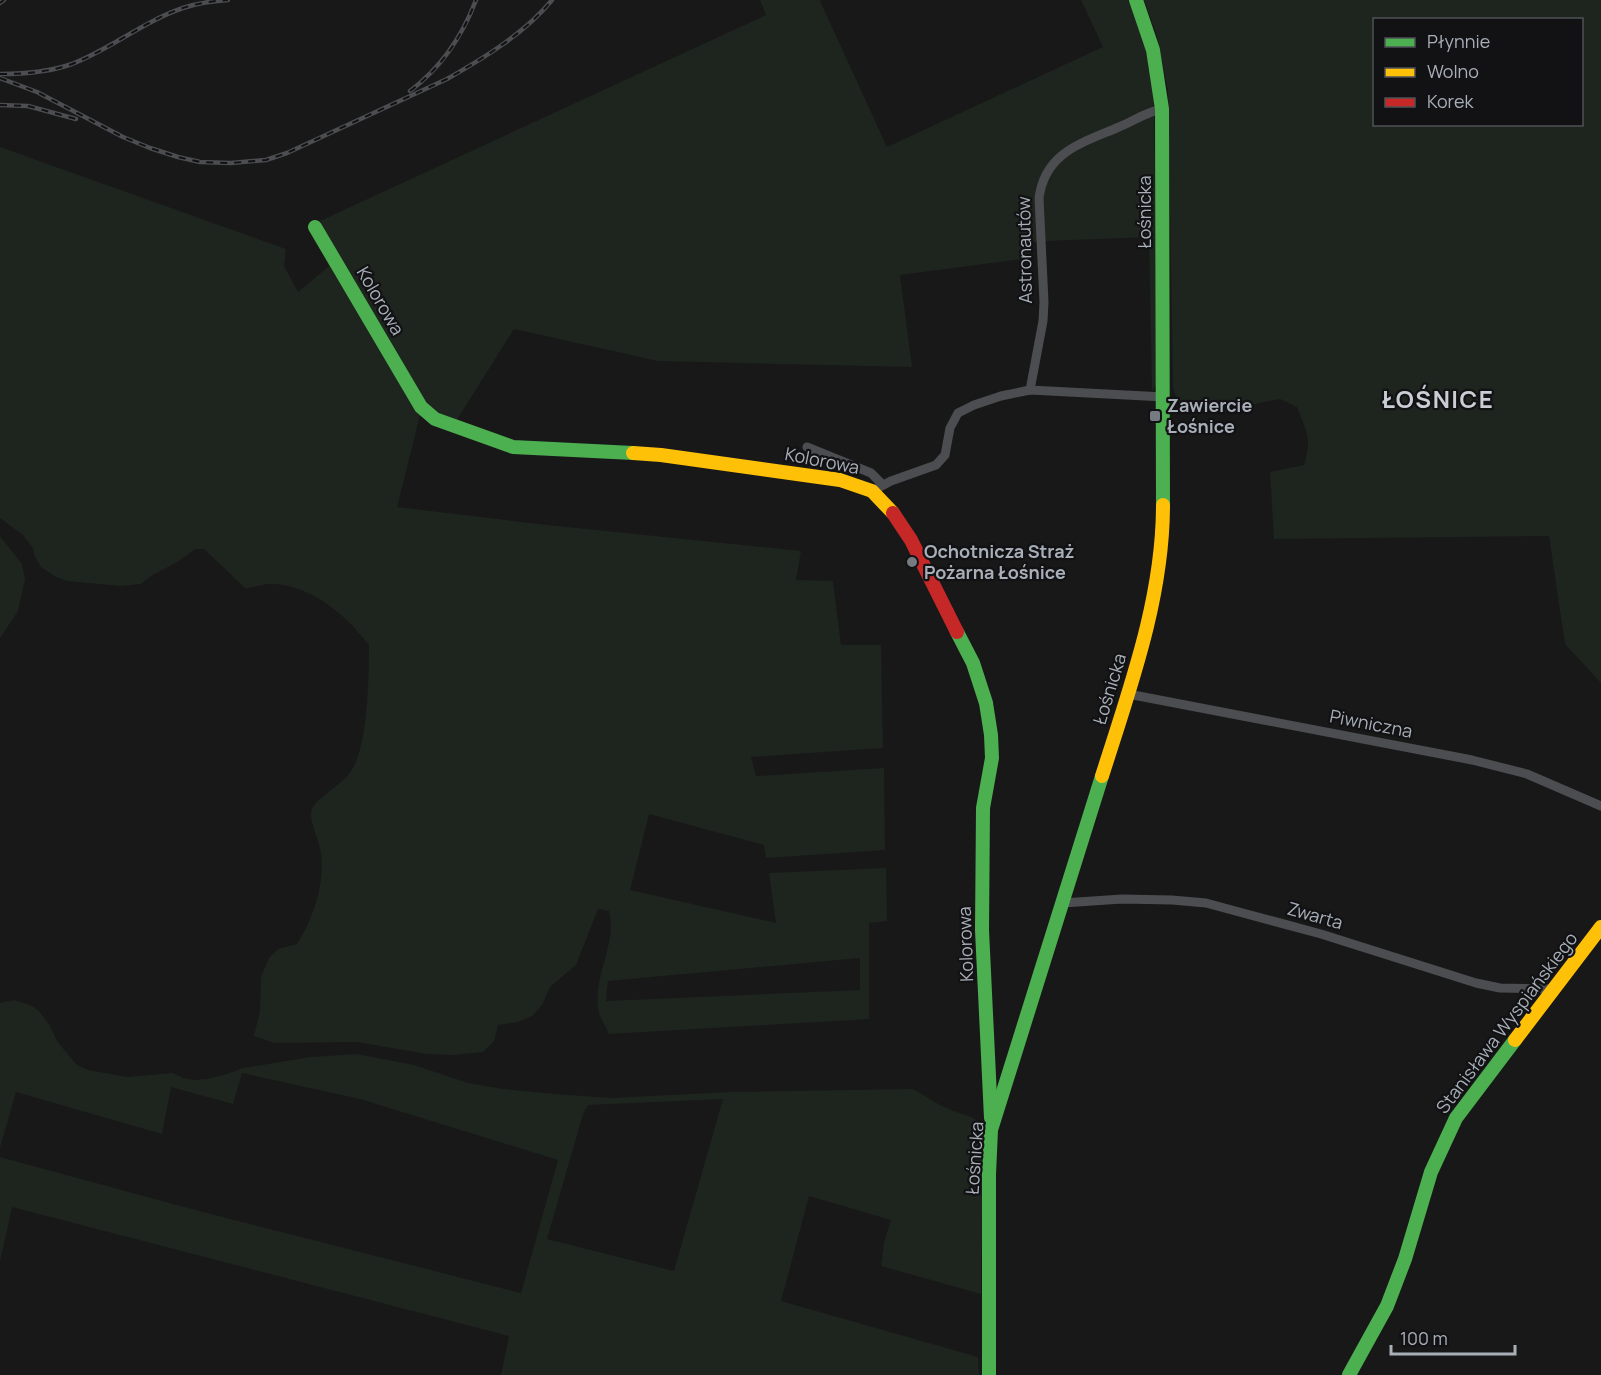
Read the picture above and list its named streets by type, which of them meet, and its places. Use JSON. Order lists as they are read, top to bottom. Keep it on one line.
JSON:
{"streets":{"street":["Łośnicka","Astronautów","Kolorowa","Piwniczna","Zwarta","Stanisława Wyspiańskiego"]},"crossings":[["Łośnicka","Astronautów"],["Łośnicka","Kolorowa"],["Łośnicka","Piwniczna"],["Łośnicka","Zwarta"],["Zwarta","Stanisława Wyspiańskiego"]],"districts":["ŁOŚNICE"],"places":{"transit":["Zawiercie Łośnice"],"other":["Ochotnicza Straż Pożarna Łośnice"]},"legend":["Płynnie","Wolno","Korek"],"scale_bar":"100 m"}
